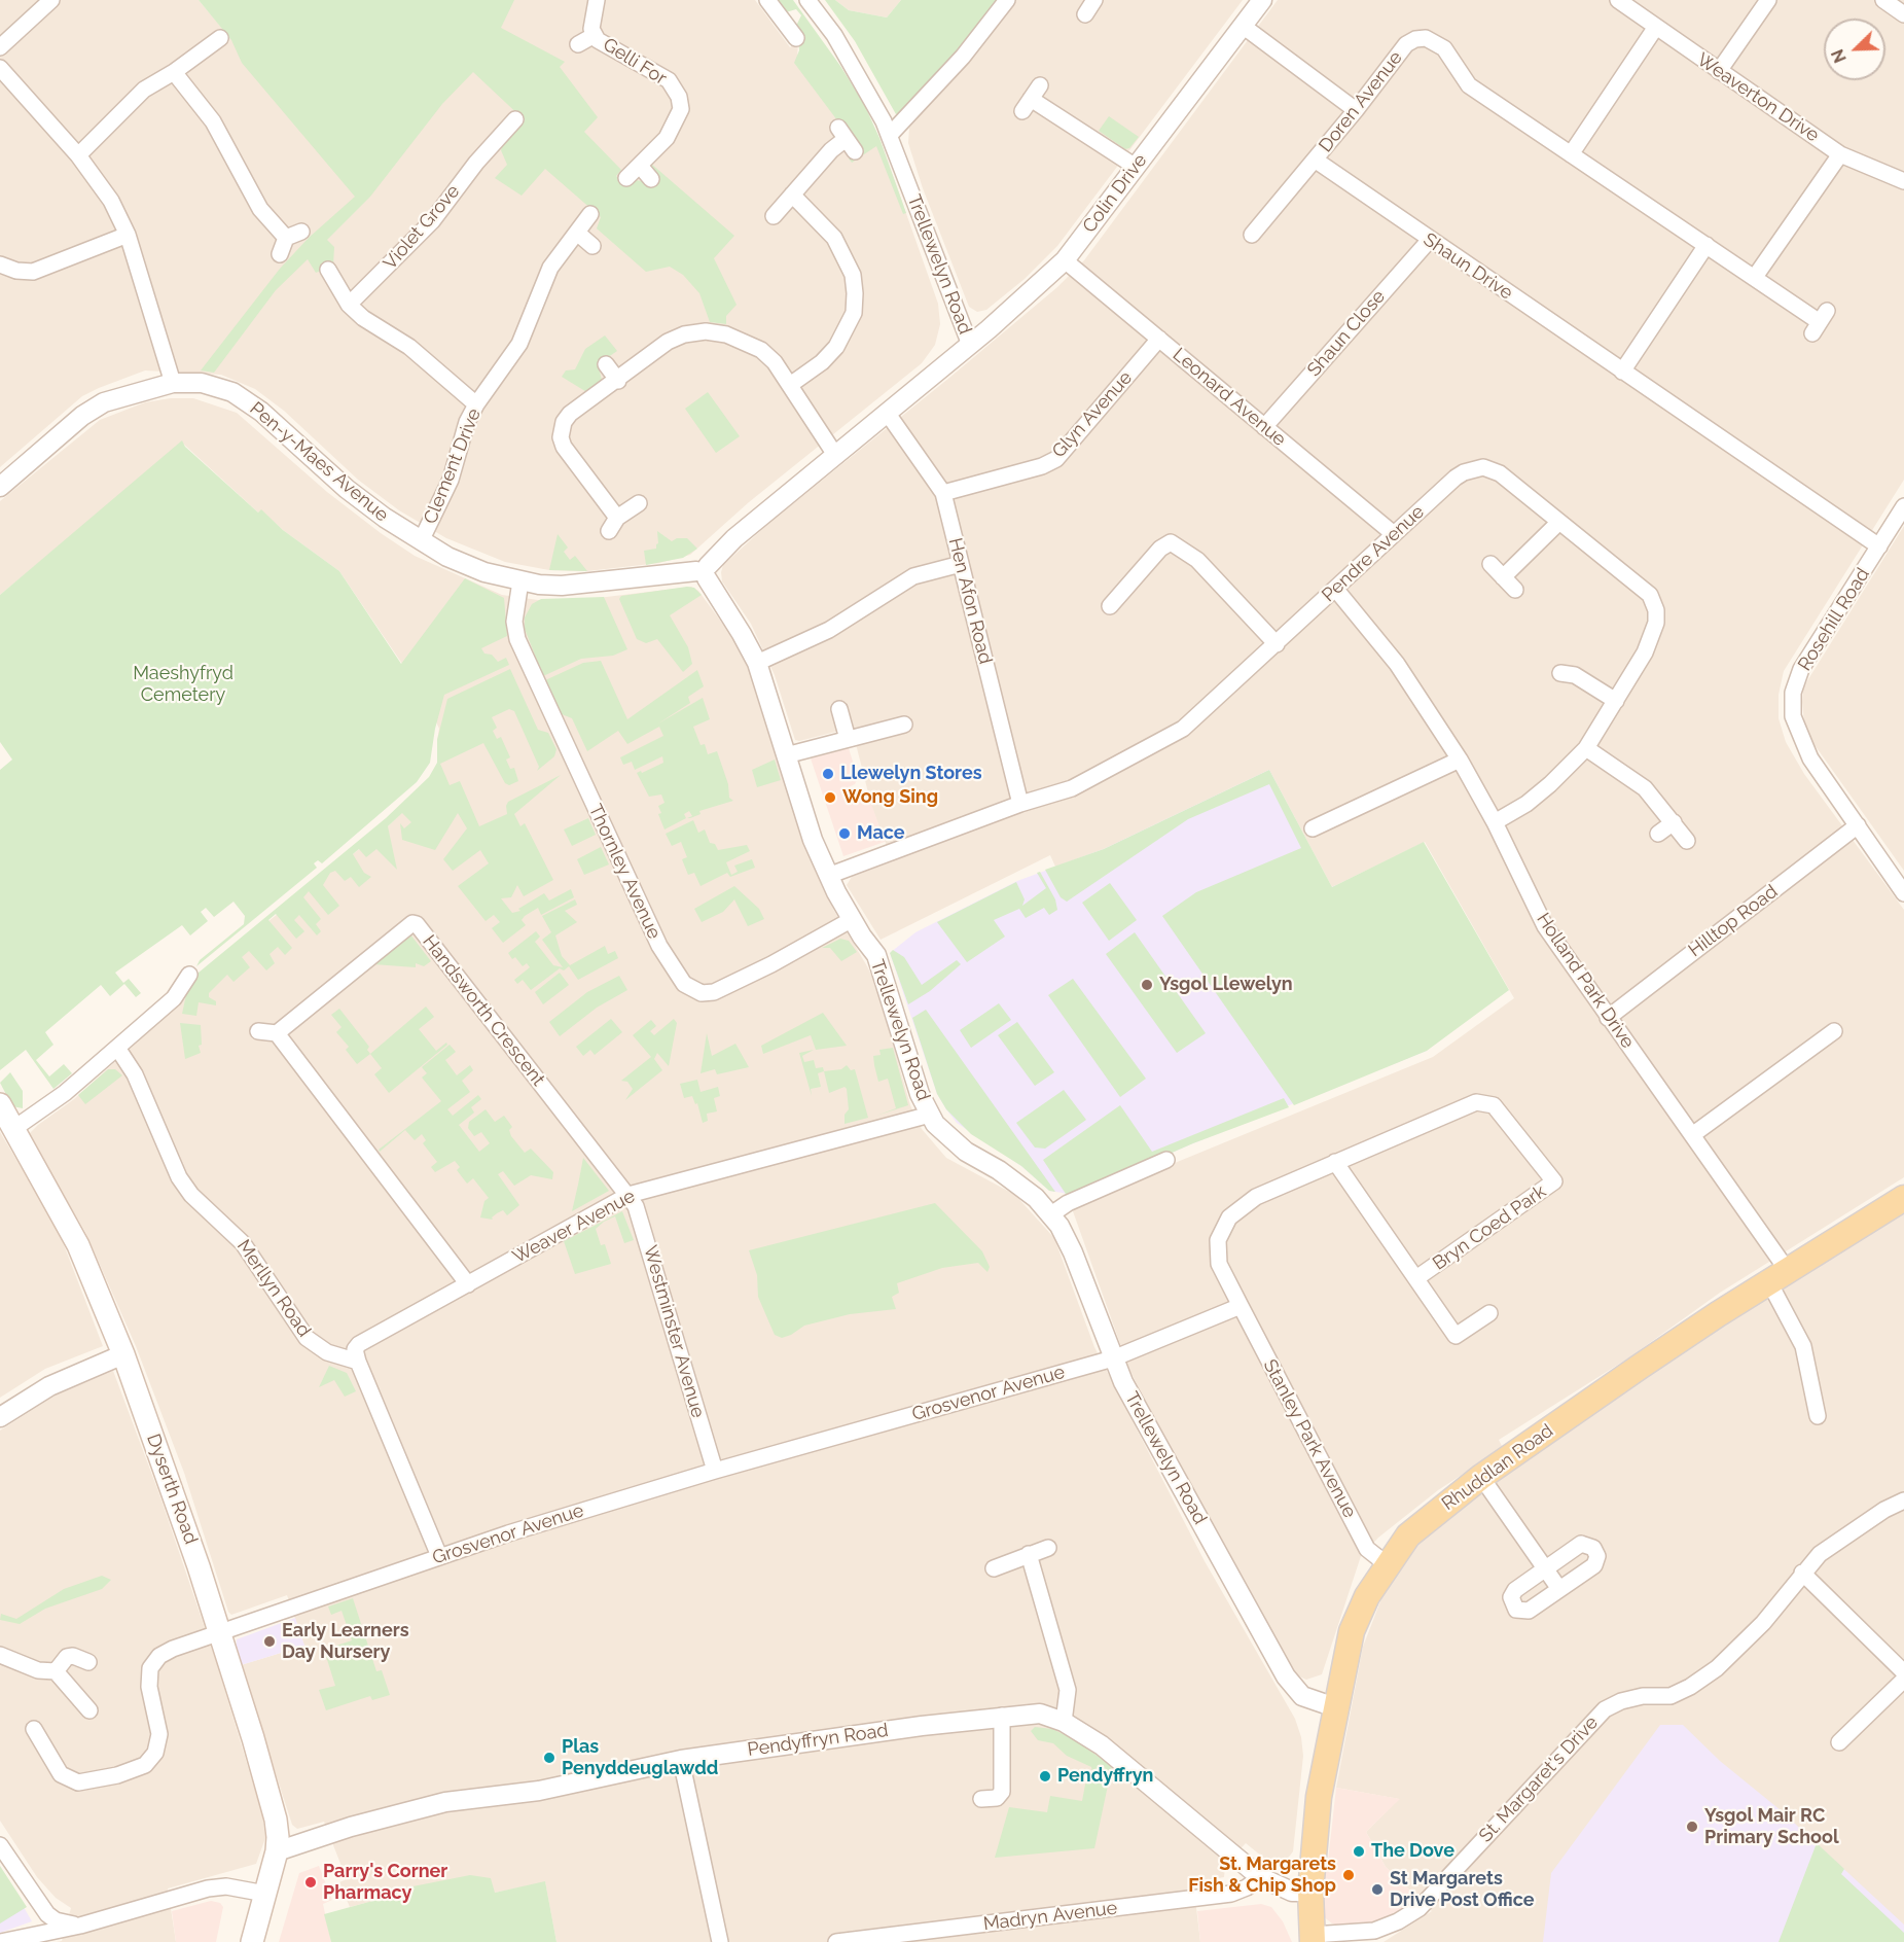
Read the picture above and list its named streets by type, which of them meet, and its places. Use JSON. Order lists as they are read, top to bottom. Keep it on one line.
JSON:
{"streets":{"main road":["Rhuddlan Road","Dyserth Road"],"street":["Gelli For","Weaverton Drive","Doren Avenue","Colin Drive","Violet Grove","Trellewelyn Road","Shaun Drive","Shaun Close","Leonard Avenue","Glyn Avenue","Pen-y-Maes Avenue","Clement Drive","Pendre Avenue","Hen Afon Road","Rosehill Road","Thornley Avenue","Hilltop Road","Holland Park Drive","Handsworth Crescent","Weaver Avenue","Bryn Coed Park","Merllyn Road","Westminster Avenue","Grosvenor Avenue","Stanley Park Avenue","Pendyffryn Road","St. Margaret's Drive","Madryn Avenue"]},"crossings":[["Doren Avenue","Shaun Drive"],["Colin Drive","Trellewelyn Road"],["Colin Drive","Leonard Avenue"],["Trellewelyn Road","Pen-y-Maes Avenue"],["Trellewelyn Road","Pendre Avenue"],["Trellewelyn Road","Hen Afon Road"],["Trellewelyn Road","Thornley Avenue"],["Trellewelyn Road","Weaver Avenue"],["Trellewelyn Road","Grosvenor Avenue"],["Trellewelyn Road","Rhuddlan Road"],["Shaun Drive","Shaun Close"],["Shaun Drive","Rosehill Road"],["Shaun Close","Leonard Avenue"],["Leonard Avenue","Glyn Avenue"],["Leonard Avenue","Pendre Avenue"],["Glyn Avenue","Hen Afon Road"],["Pen-y-Maes Avenue","Clement Drive"],["Pen-y-Maes Avenue","Thornley Avenue"],["Pendre Avenue","Hen Afon Road"],["Pendre Avenue","Holland Park Drive"],["Rosehill Road","Hilltop Road"],["Hilltop Road","Holland Park Drive"],["Holland Park Drive","Rhuddlan Road"],["Handsworth Crescent","Weaver Avenue"],["Handsworth Crescent","Westminster Avenue"],["Weaver Avenue","Merllyn Road"],["Weaver Avenue","Westminster Avenue"],["Bryn Coed Park","Grosvenor Avenue"],["Bryn Coed Park","Stanley Park Avenue"],["Westminster Avenue","Grosvenor Avenue"],["Grosvenor Avenue","Stanley Park Avenue"],["Grosvenor Avenue","Dyserth Road"],["Stanley Park Avenue","Rhuddlan Road"],["Rhuddlan Road","Pendyffryn Road"],["Rhuddlan Road","St. Margaret's Drive"],["Dyserth Road","Pendyffryn Road"],["Pendyffryn Road","Madryn Avenue"]],"parks":["Maeshyfryd Cemetery"],"places":["Llewelyn Stores","Wong Sing","Mace","Ysgol Llewelyn","Early Learners Day Nursery","Plas Penyddeuglawdd","Pendyffryn","Ysgol Mair RC Primary School","The Dove","St. Margarets Fish & Chip Shop","Parry's Corner Pharmacy","St Margarets Drive Post Office"],"north":"bottom left"}
